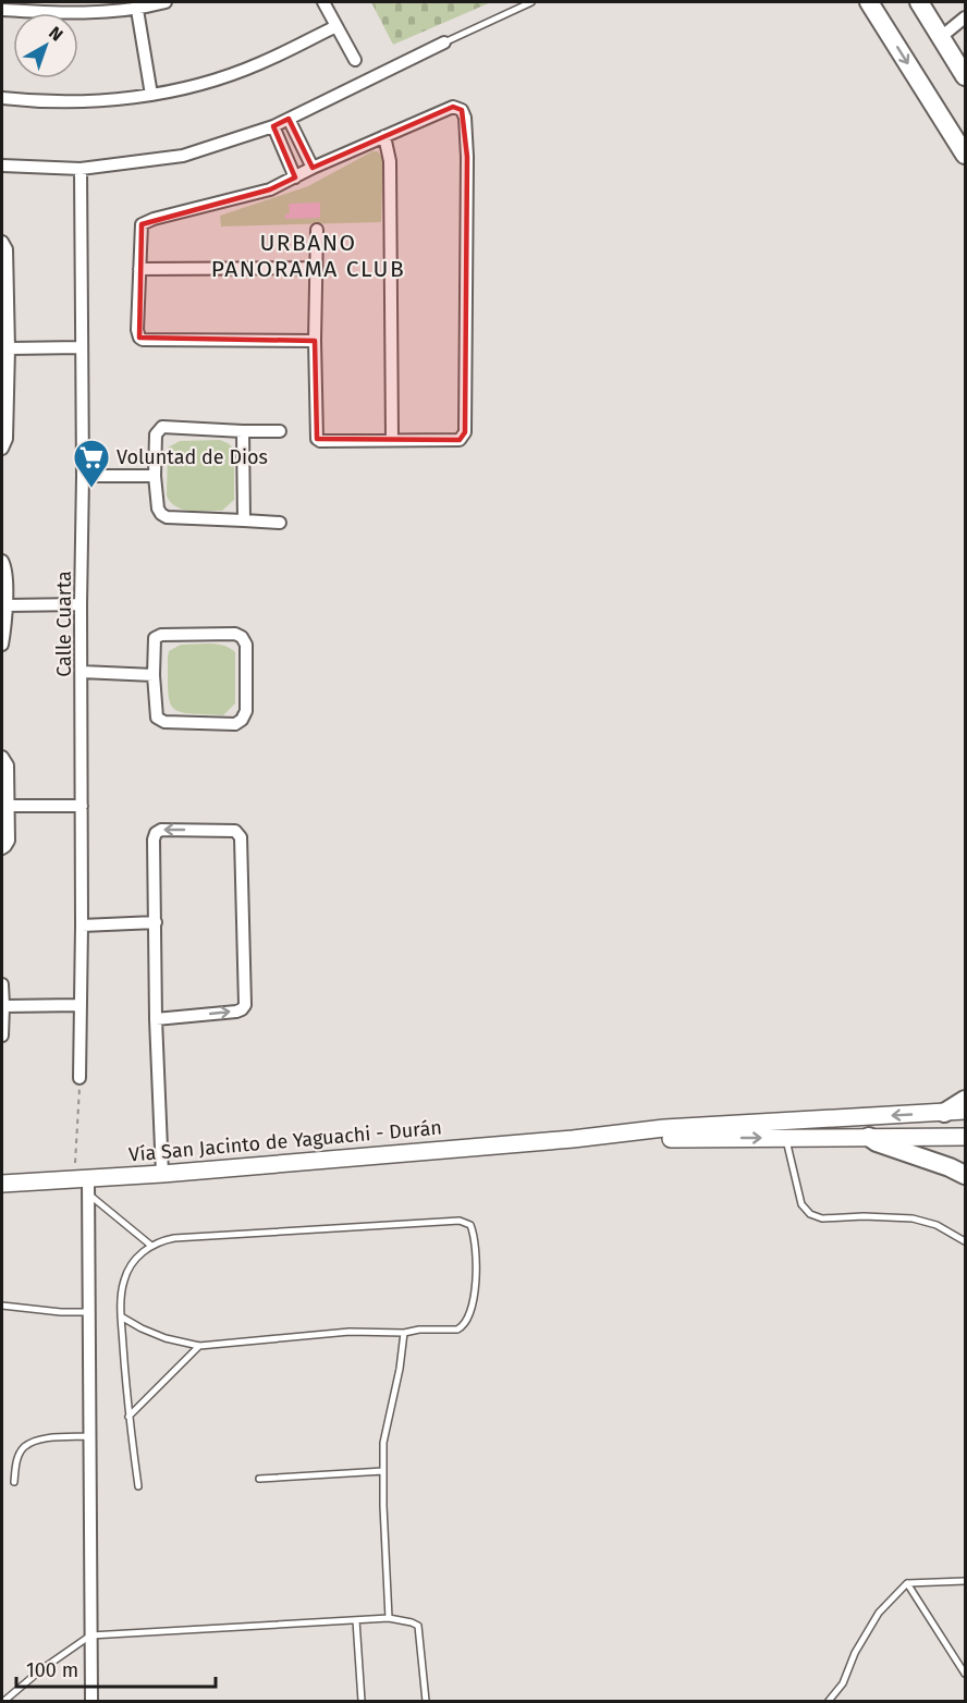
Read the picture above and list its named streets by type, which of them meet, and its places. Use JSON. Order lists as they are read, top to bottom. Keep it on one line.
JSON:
{"streets":{"main road":["Vía San Jacinto de Yaguachi - Durán"],"street":["Calle Cuarta"]},"districts":["URBANO PANORAMA CLUB"],"places":{"supermarket":["Voluntad de Dios"]},"scale_bar":"100 m","north":"top right"}
